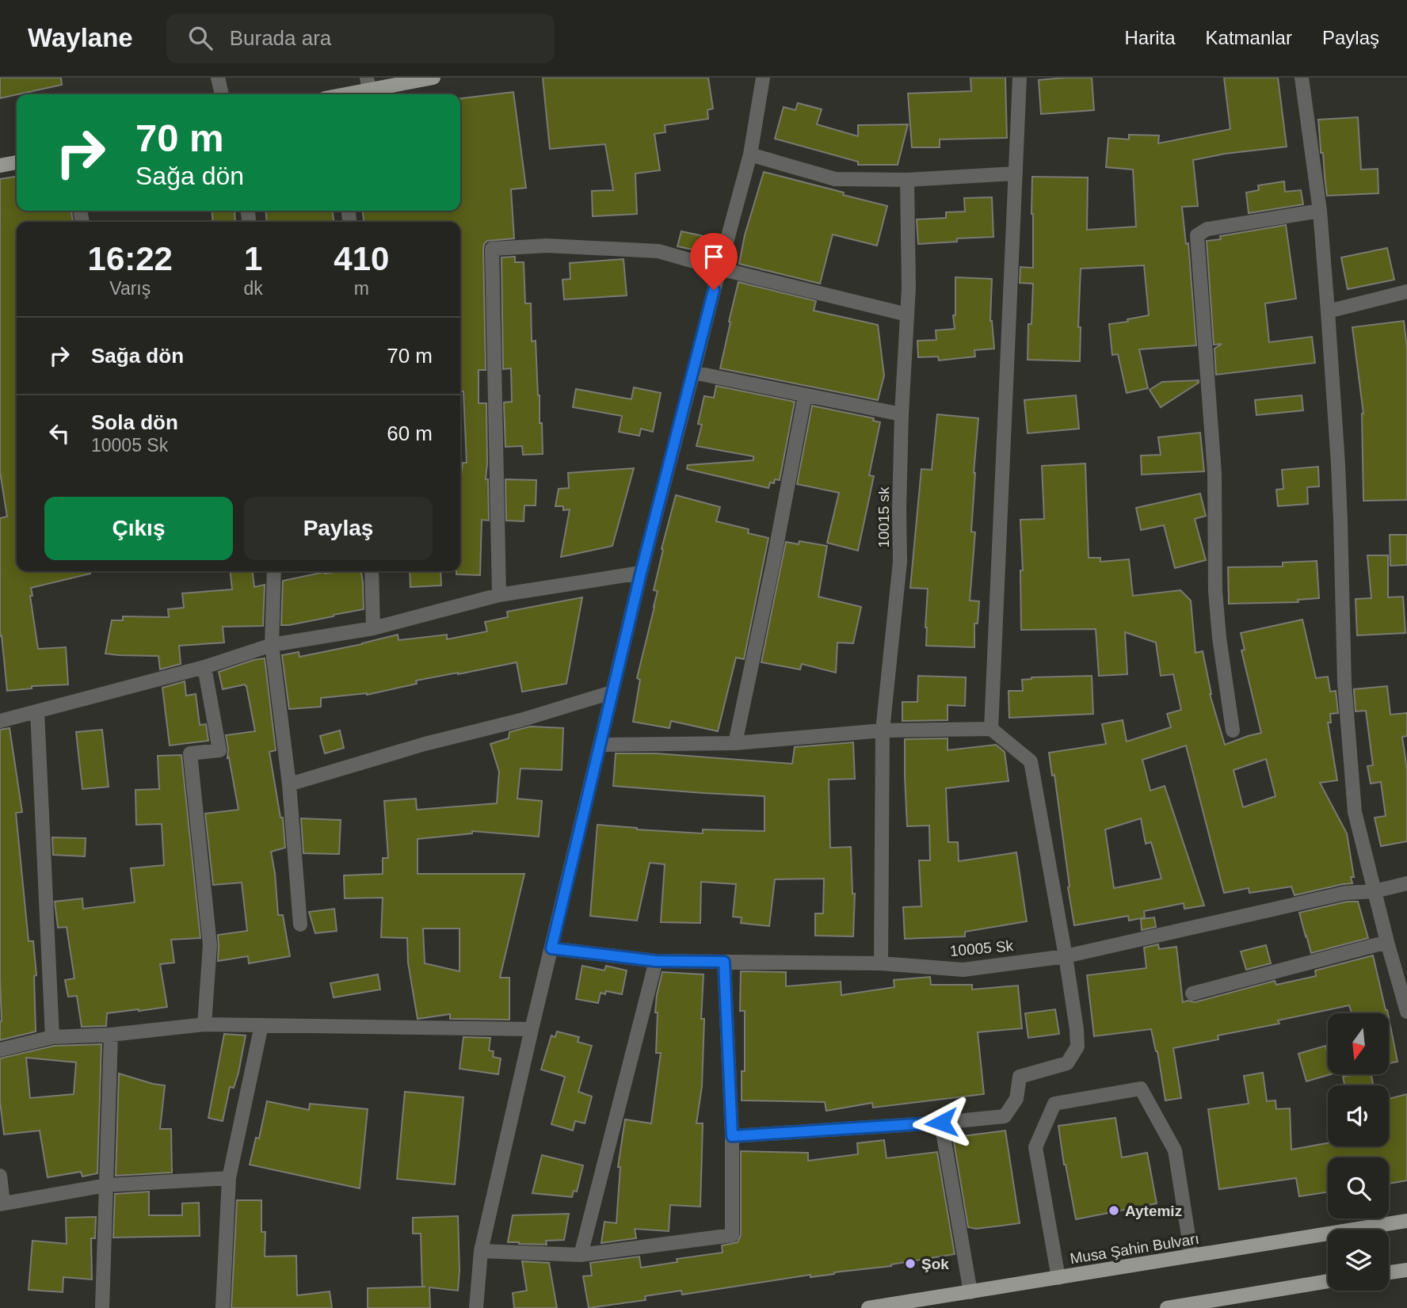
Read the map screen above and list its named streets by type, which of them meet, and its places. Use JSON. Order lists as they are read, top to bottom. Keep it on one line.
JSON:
{"streets":{"main road":["Musa Şahin Bulvarı"],"street":["10015 sk","10005 Sk"]},"crossings":[["10015 sk","10005 Sk"]],"places":["Aytemiz","Şok"],"north":"bottom","page":{"header":"Waylane","search":"Burada ara","nav":["Harita","Katmanlar","Paylaş"],"turn":["70 m","Sağa dön"],"eta":["16:22","Varış","1","dk","410","m"],"list":[{"name":"Sağa dön","value":"70 m"},{"name":"Sola dön","note":"10005 Sk","value":"60 m"}],"buttons":["Çıkış","Paylaş"]}}
